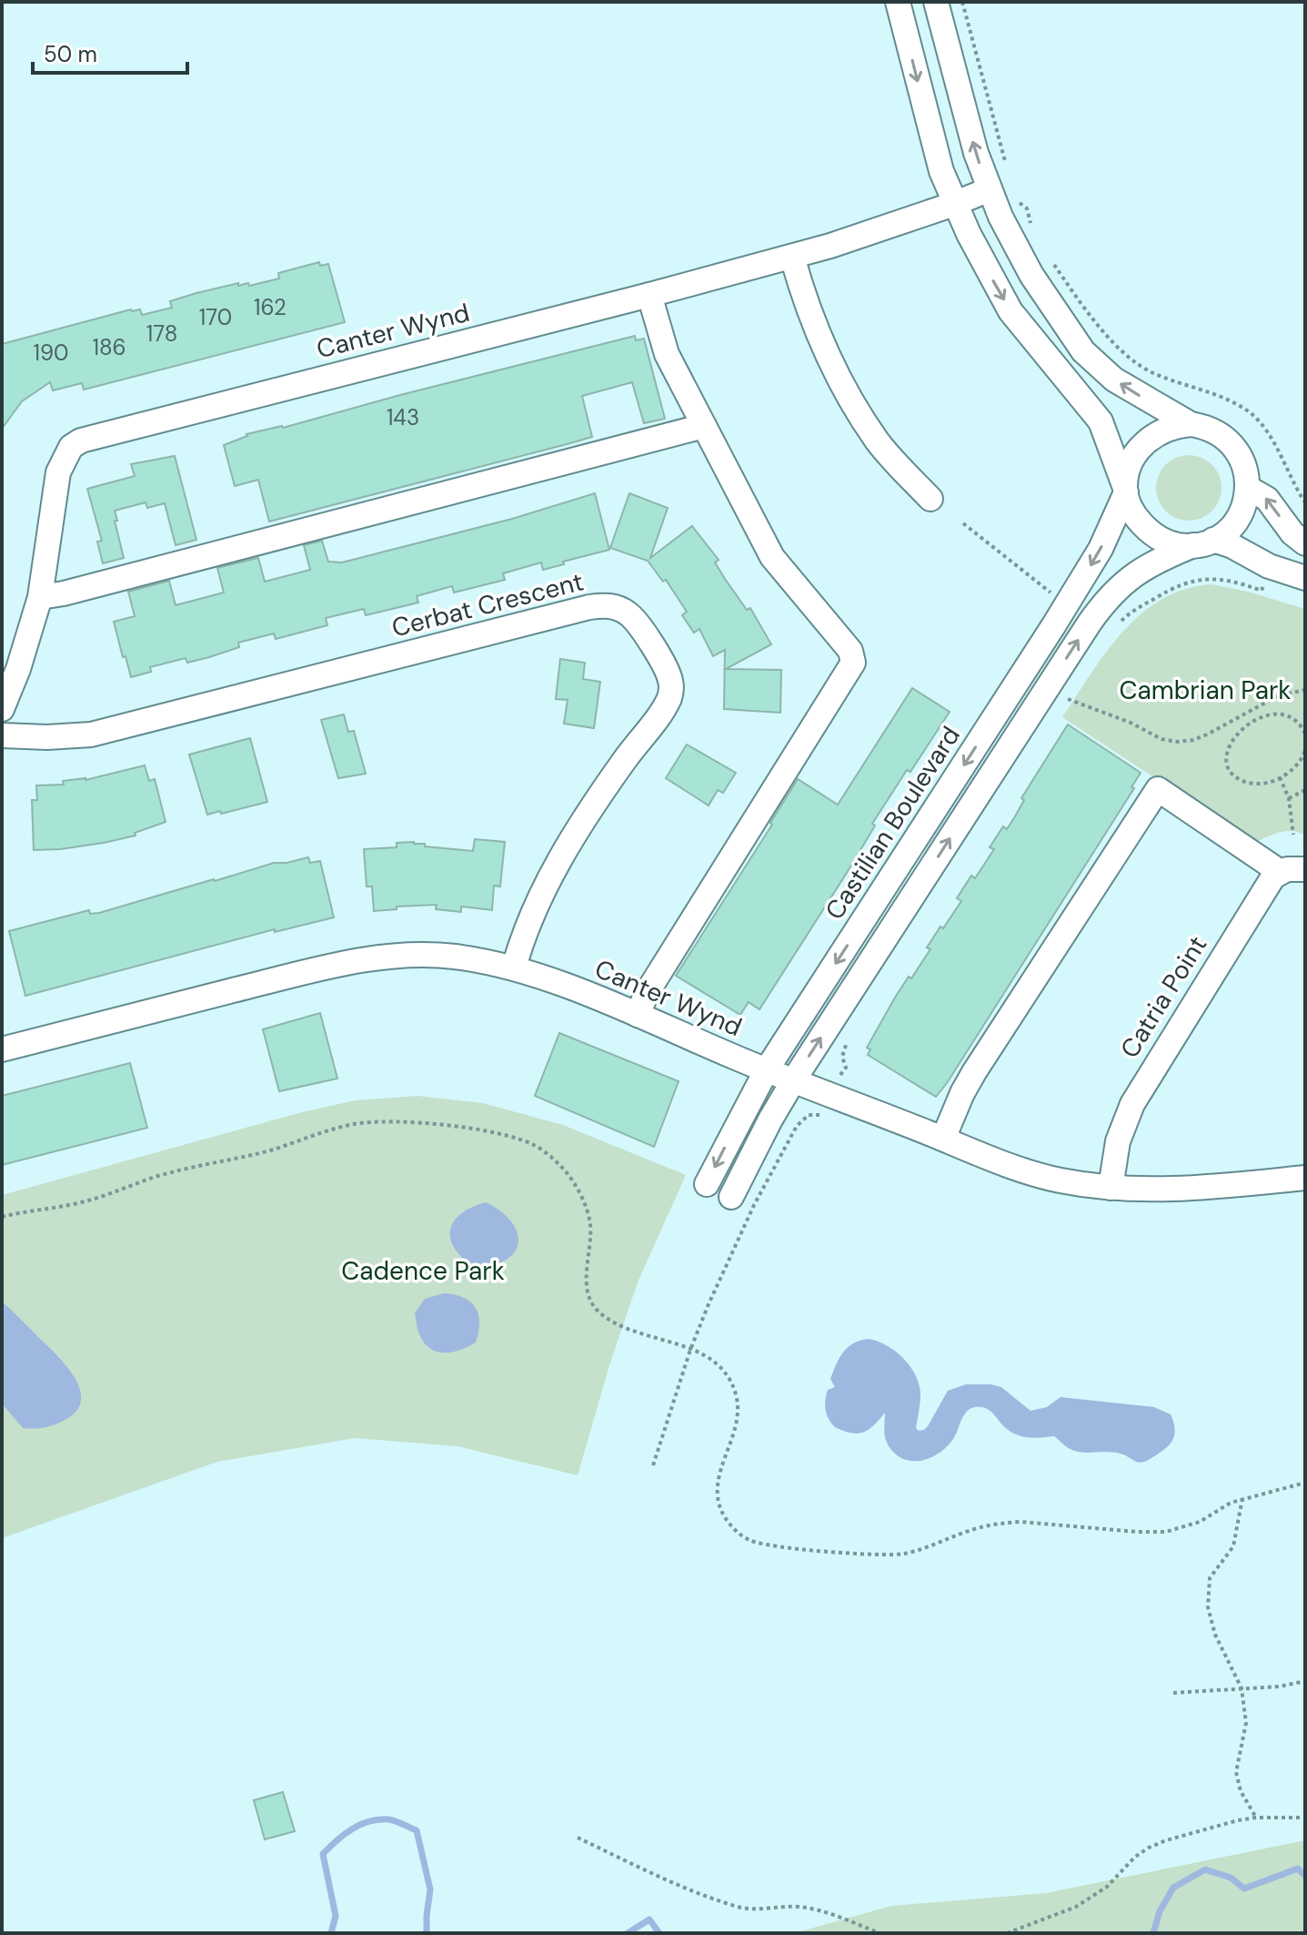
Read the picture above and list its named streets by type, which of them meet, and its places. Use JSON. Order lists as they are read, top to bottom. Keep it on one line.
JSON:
{"streets":{"street":["Canter Wynd","Cerbat Crescent","Castilian Boulevard","Catria Point"]},"crossings":[["Canter Wynd","Cerbat Crescent"],["Canter Wynd","Castilian Boulevard"],["Canter Wynd","Catria Point"]],"parks":["Cambrian Park","Cadence Park"],"house_numbers":["162","170","178","186","190","143"],"scale_bar":"50 m"}
